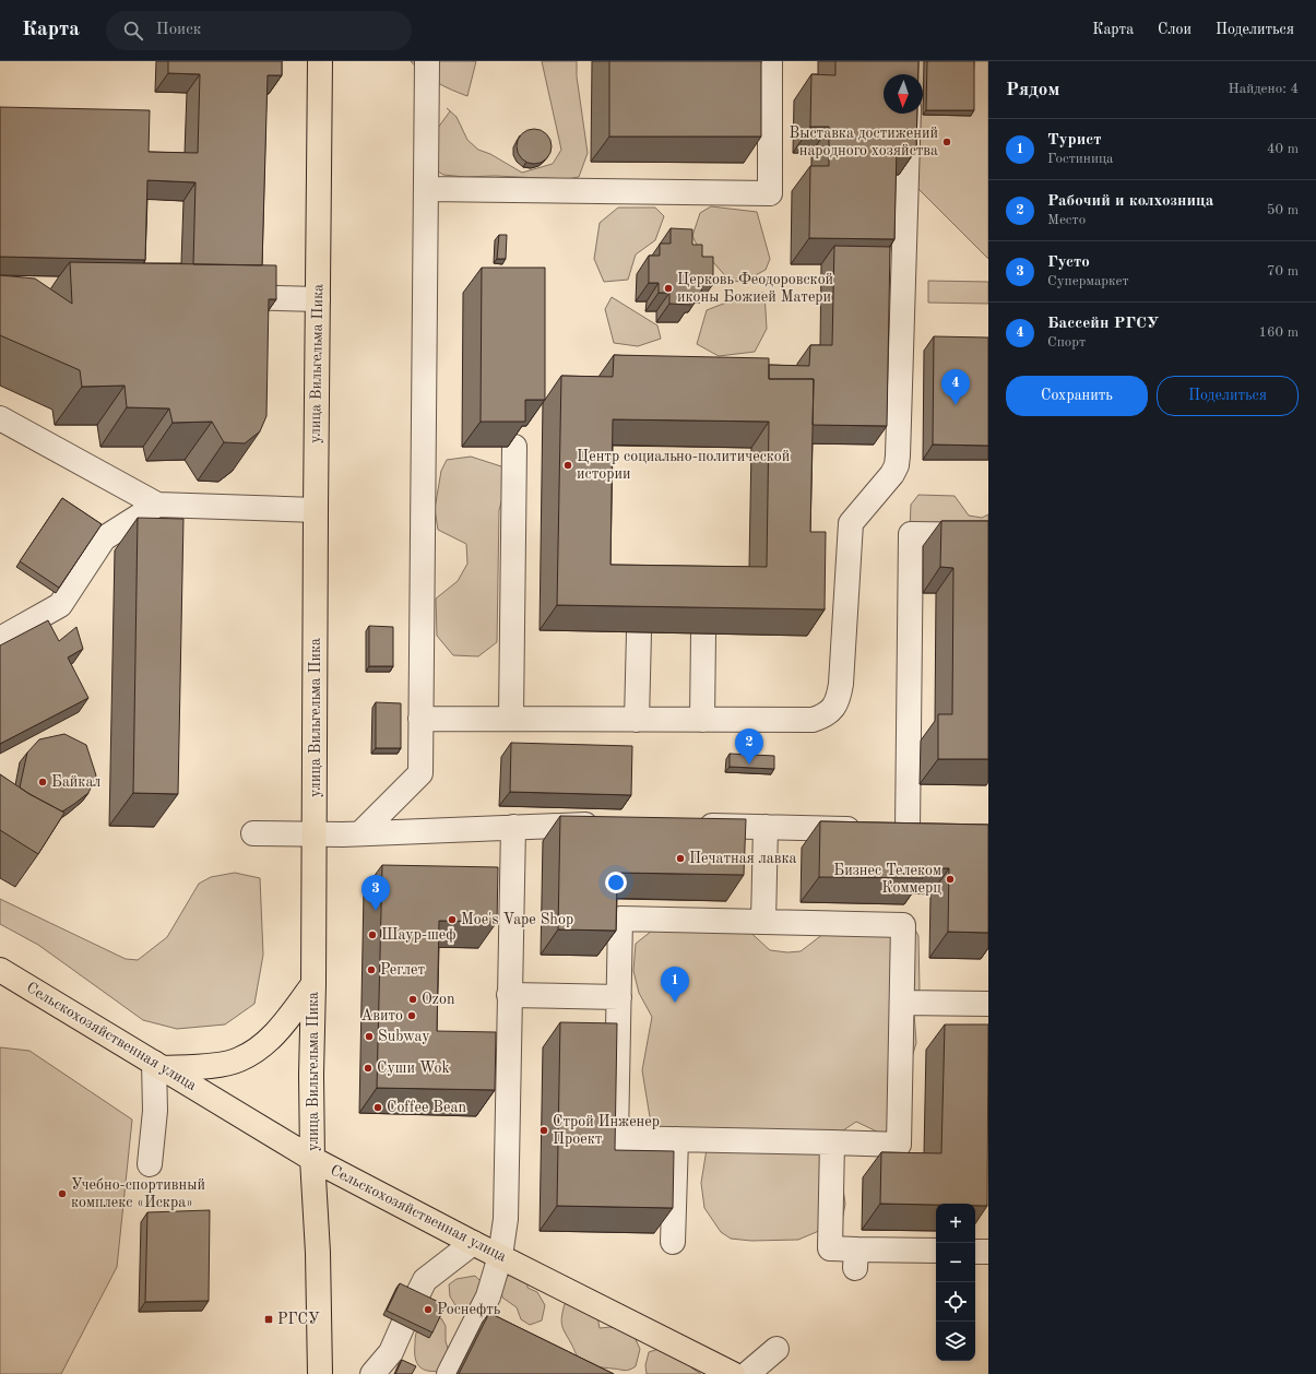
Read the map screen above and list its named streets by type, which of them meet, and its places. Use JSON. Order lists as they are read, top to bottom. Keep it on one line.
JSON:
{"streets":{"main road":["улица Вильгельма Пика","Сельскохозяйственная улица"]},"crossings":[["улица Вильгельма Пика","Сельскохозяйственная улица"]],"places":{"other":["Выставка достижений народного хозяйства","Церковь Феодоровской иконы Божией Матери","Центр социально-политической истории","Байкал","Печатная лавка","Бизнес Телеком Коммерц","Moe's Vape Shop","Шаур-шеф","Реглет","Ozon","Авито","Subway","Суши Wok","Coffee Bean","Строй Инженер Проект","Учебно-спортивный комплекс «Искра»","Роснефть"],"transit":["РГСУ"]},"north":"bottom","page":{"header":"Карта","search":"Поиск","nav":["Карта","Слои","Поделиться"],"heading":["Рядом","Найдено: 4"],"list":[{"mark":"1","name":"Турист","note":"Гостиница","value":"40 m"},{"mark":"2","name":"Рабочий и колхозница","note":"Место","value":"50 m"},{"mark":"3","name":"Густо","note":"Супермаркет","value":"70 m"},{"mark":"4","name":"Бассейн РГСУ","note":"Спорт","value":"160 m"}],"buttons":["Сохранить","Поделиться"],"pins":["4","2","3","1"],"map_buttons":["+","−"]}}
